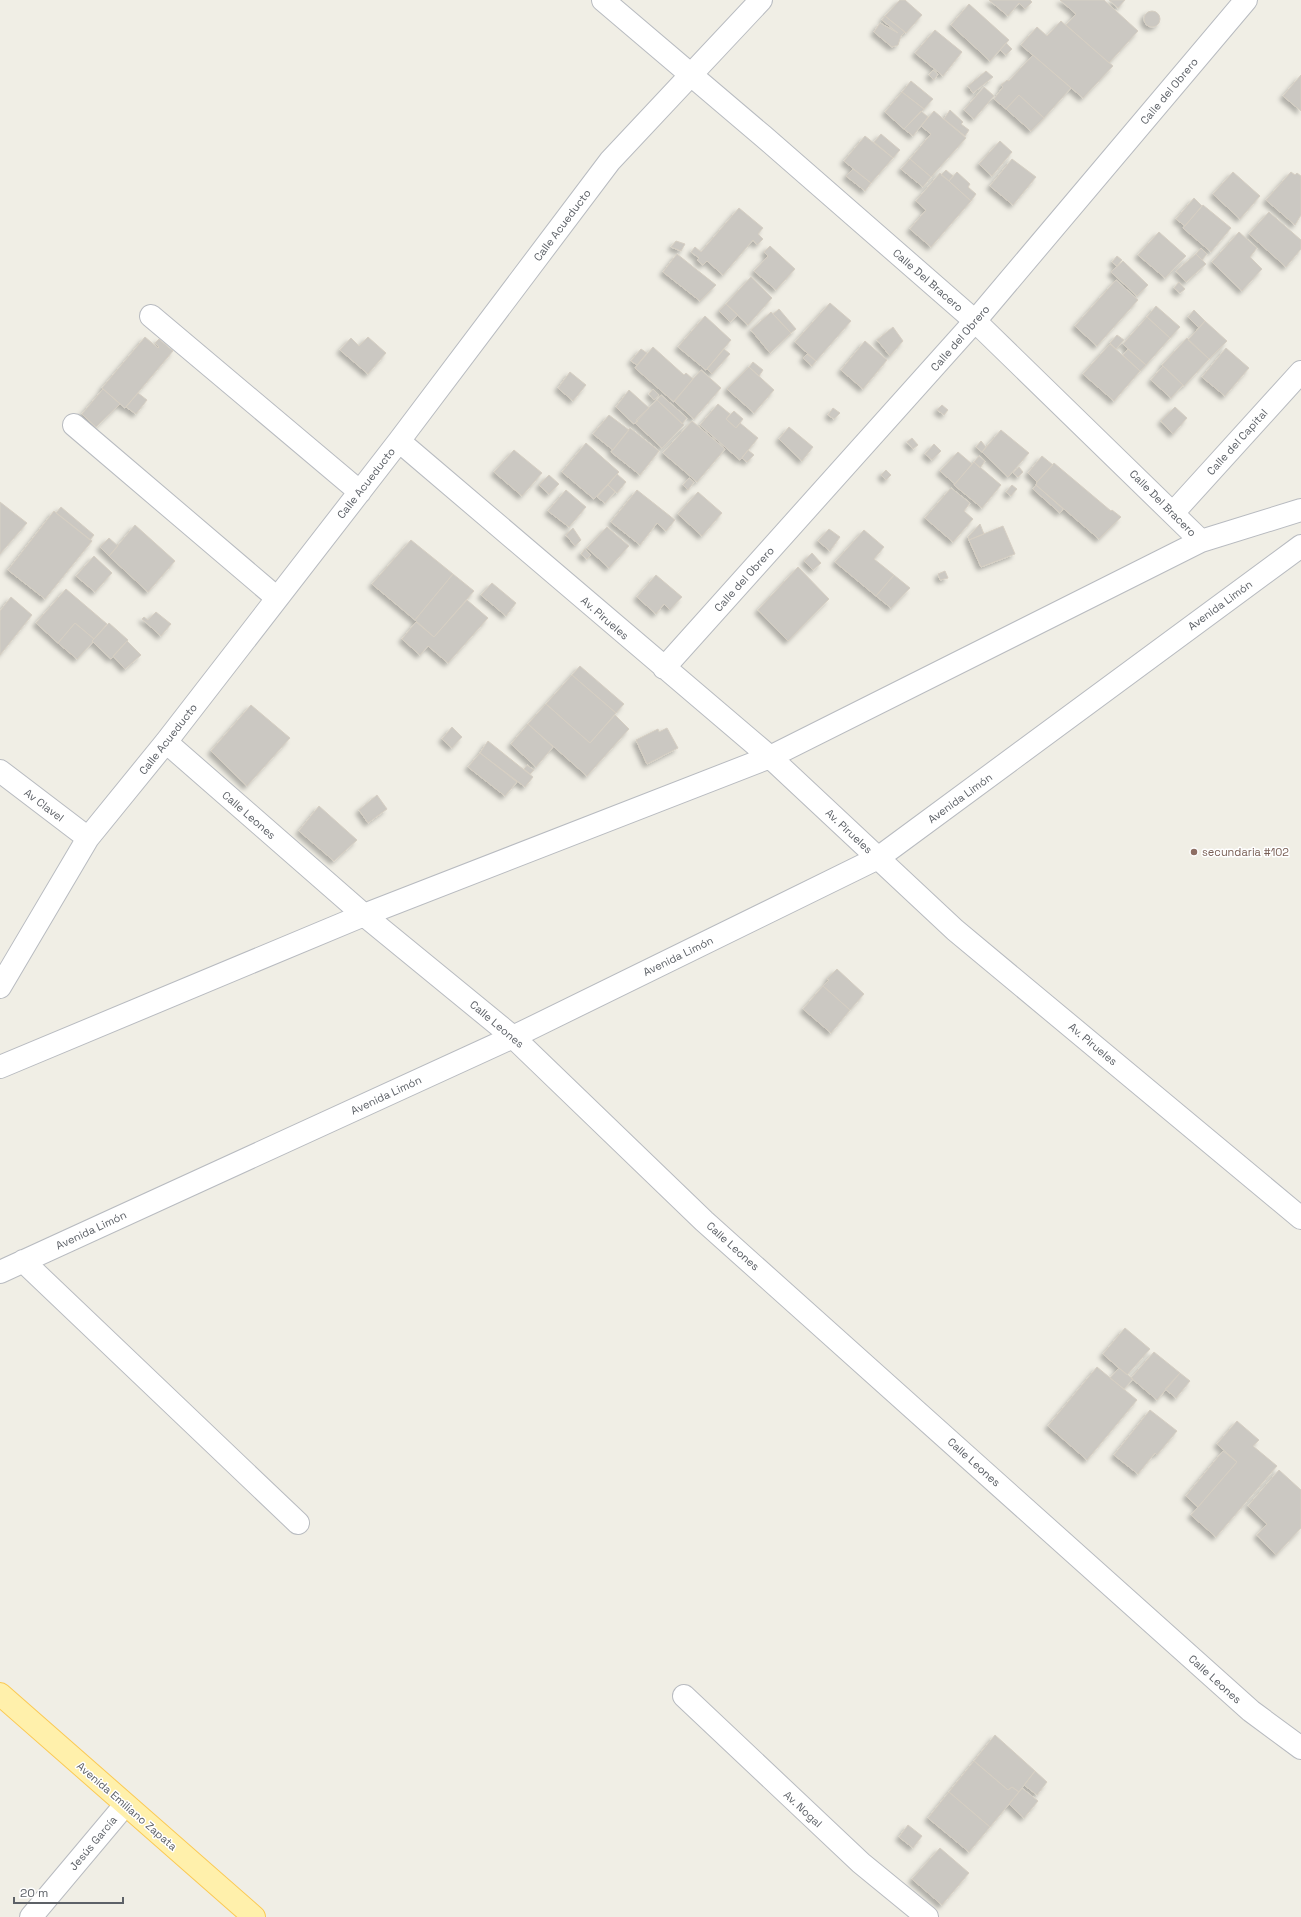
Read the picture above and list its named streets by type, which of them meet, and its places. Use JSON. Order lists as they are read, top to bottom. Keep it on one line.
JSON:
{"streets":{"main road":["Avenida Emiliano Zapata"],"street":["Calle del Obrero","Calle Acueducto","Calle Del Bracero","Calle del Capital","Avenida Limón","Av. Pirueles","Av Clavel","Calle Leones","Av. Nogal","Jesús García"]},"crossings":[["Calle del Obrero","Calle Del Bracero"],["Calle del Obrero","Av. Pirueles"],["Calle Acueducto","Calle Del Bracero"],["Calle Acueducto","Av. Pirueles"],["Calle Acueducto","Av Clavel"],["Calle Acueducto","Calle Leones"],["Calle Del Bracero","Calle del Capital"],["Avenida Limón","Av. Pirueles"],["Avenida Limón","Calle Leones"],["Avenida Emiliano Zapata","Jesús García"]],"places":["secundaria #102"],"scale_bar":"20 m"}
